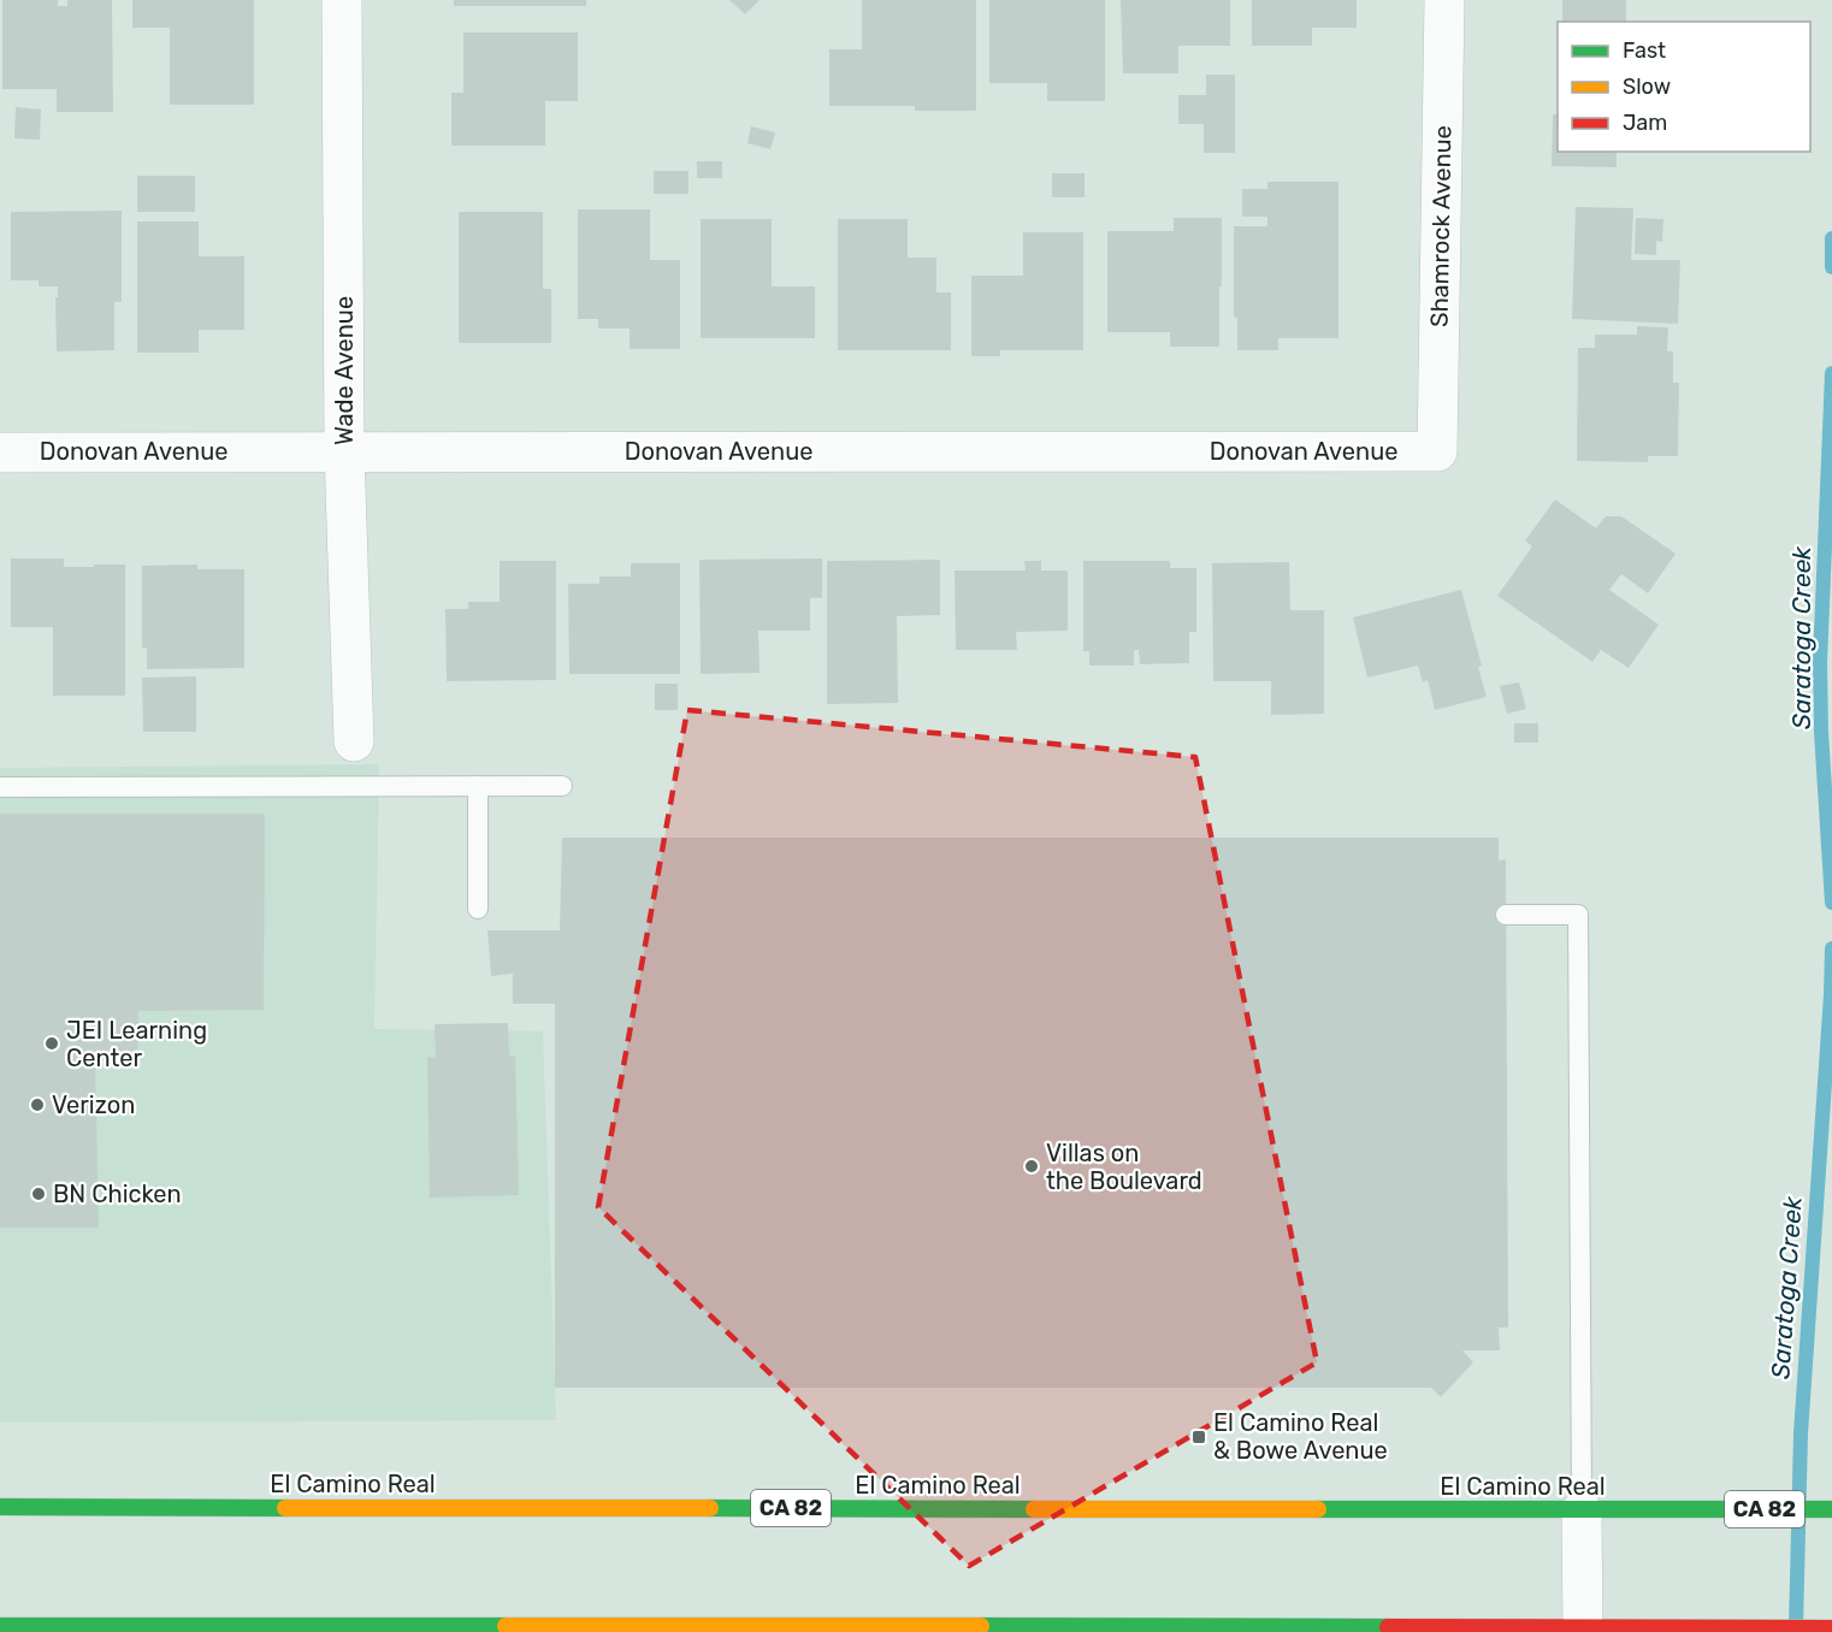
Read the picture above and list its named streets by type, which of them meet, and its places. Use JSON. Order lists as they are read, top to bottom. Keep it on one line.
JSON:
{"streets":{"main road":["El Camino Real","CA 82"],"street":["Shamrock Avenue","Wade Avenue","Donovan Avenue"]},"crossings":[["Shamrock Avenue","Donovan Avenue"],["Wade Avenue","Donovan Avenue"]],"water":["Saratoga Creek"],"places":{"other":["JEI Learning Center","Verizon","Villas on the Boulevard","BN Chicken"],"transit":["El Camino Real & Bowe Avenue"]},"legend":["Fast","Slow","Jam"]}
